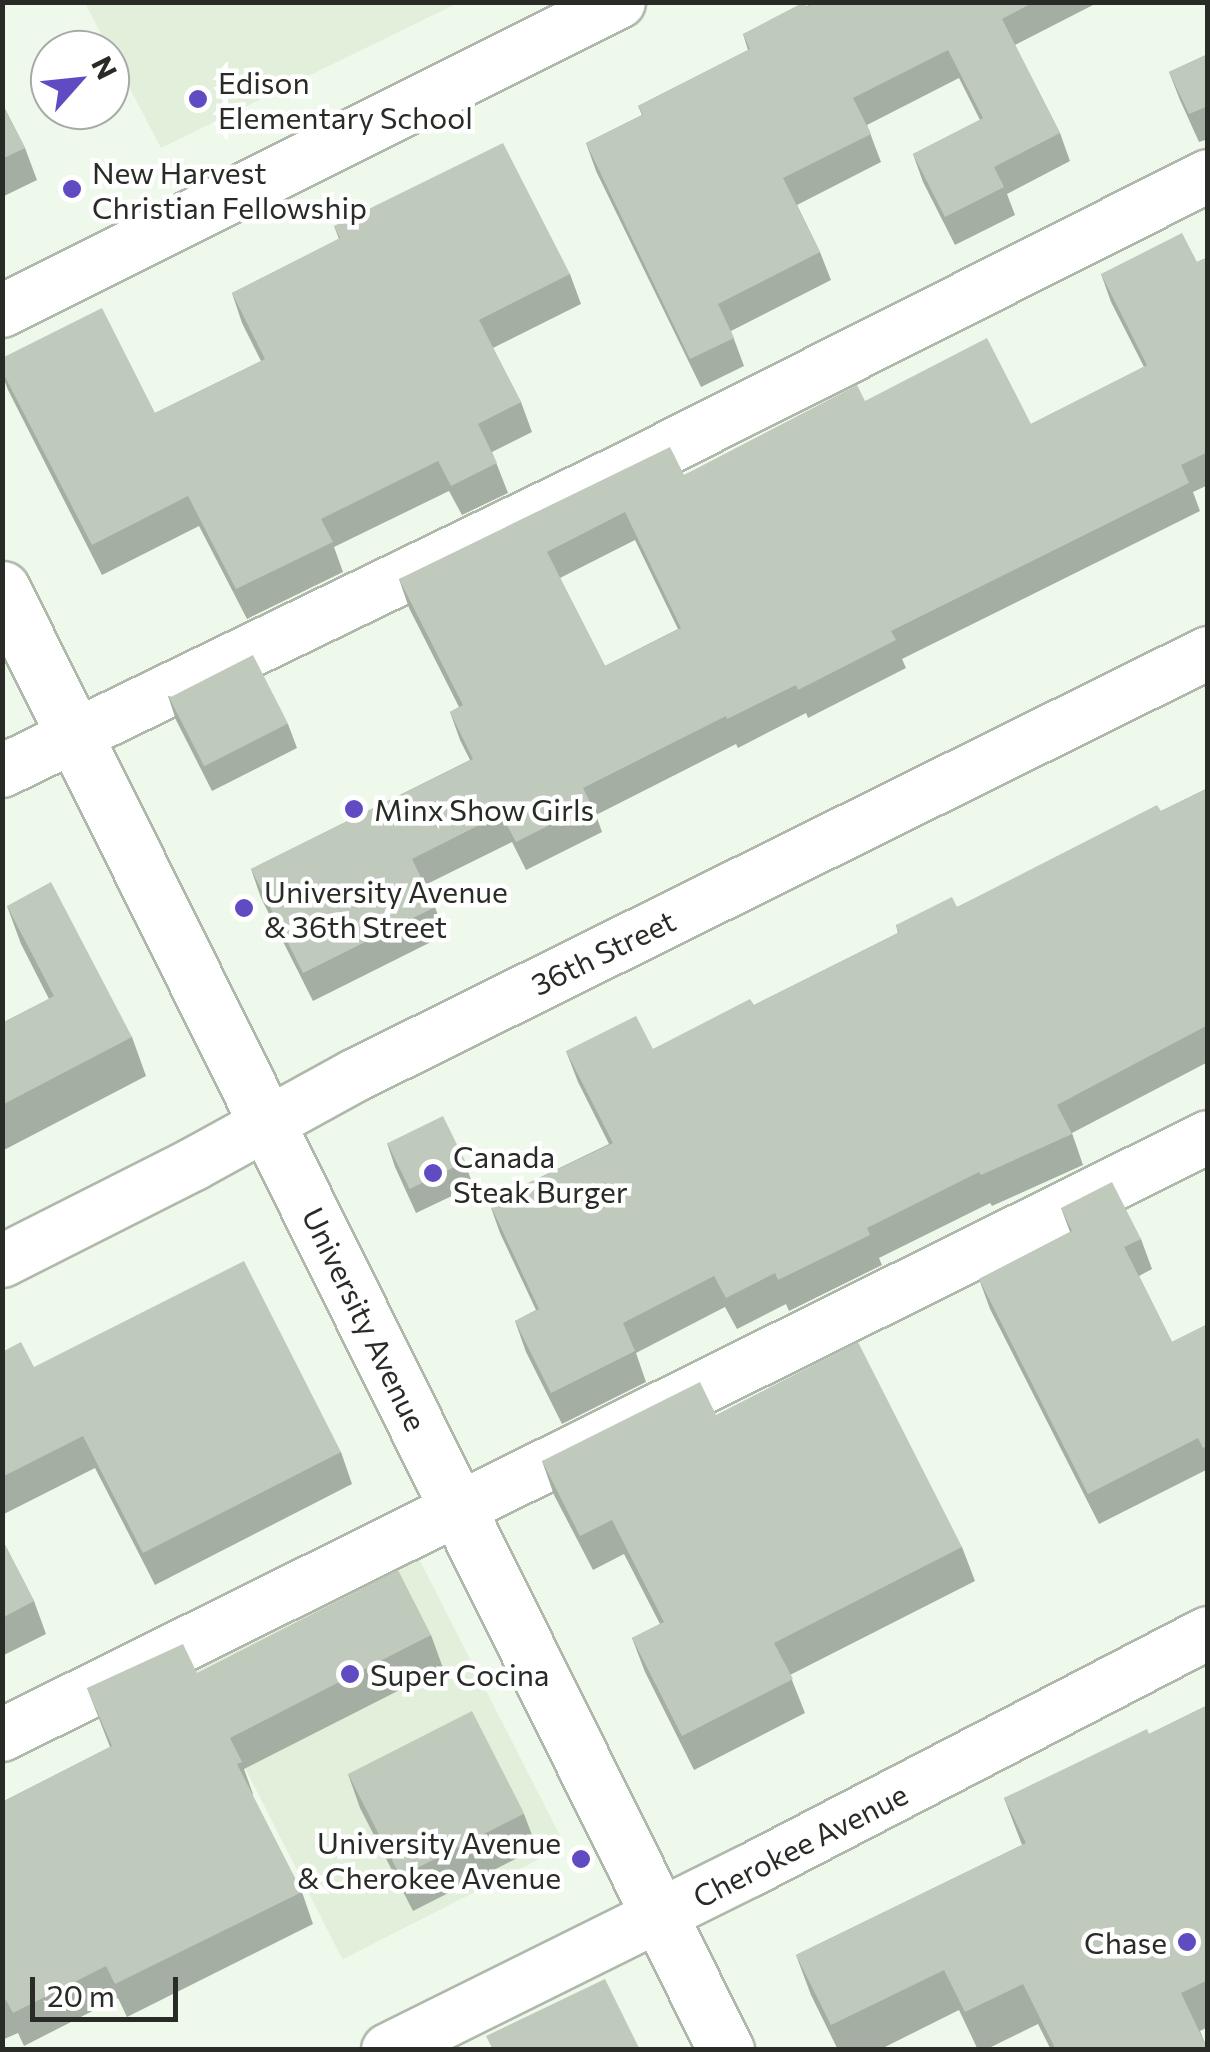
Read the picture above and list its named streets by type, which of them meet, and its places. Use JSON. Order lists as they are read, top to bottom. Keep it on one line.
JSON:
{"streets":{"main road":["University Avenue"],"street":["36th Street","Cherokee Avenue"]},"crossings":[["36th Street","University Avenue"],["University Avenue","Cherokee Avenue"]],"places":["Edison Elementary School","New Harvest Christian Fellowship","Minx Show Girls","University Avenue & 36th Street","Canada Steak Burger","Super Cocina","University Avenue & Cherokee Avenue","Chase"],"scale_bar":"20 m","north":"top right"}
